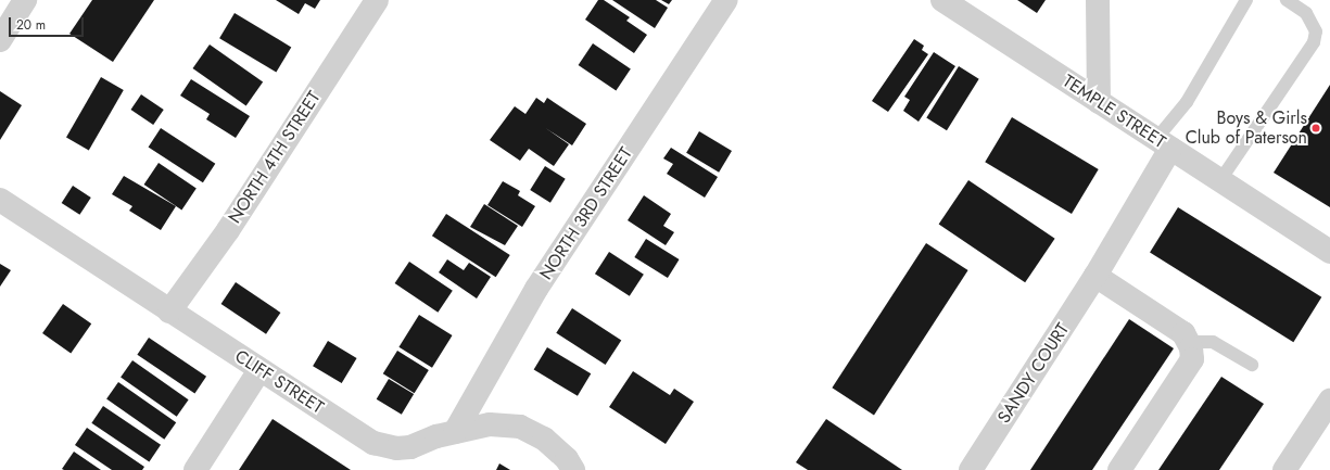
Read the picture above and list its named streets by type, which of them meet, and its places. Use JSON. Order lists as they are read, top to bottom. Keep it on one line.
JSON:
{"streets":{"street":["TEMPLE STREET","NORTH 4TH STREET","NORTH 3RD STREET","SANDY COURT","CLIFF STREET"]},"crossings":[["TEMPLE STREET","SANDY COURT"],["NORTH 4TH STREET","CLIFF STREET"],["NORTH 3RD STREET","CLIFF STREET"]],"places":["Boys & Girls Club of Paterson"],"scale_bar":"20 m"}
